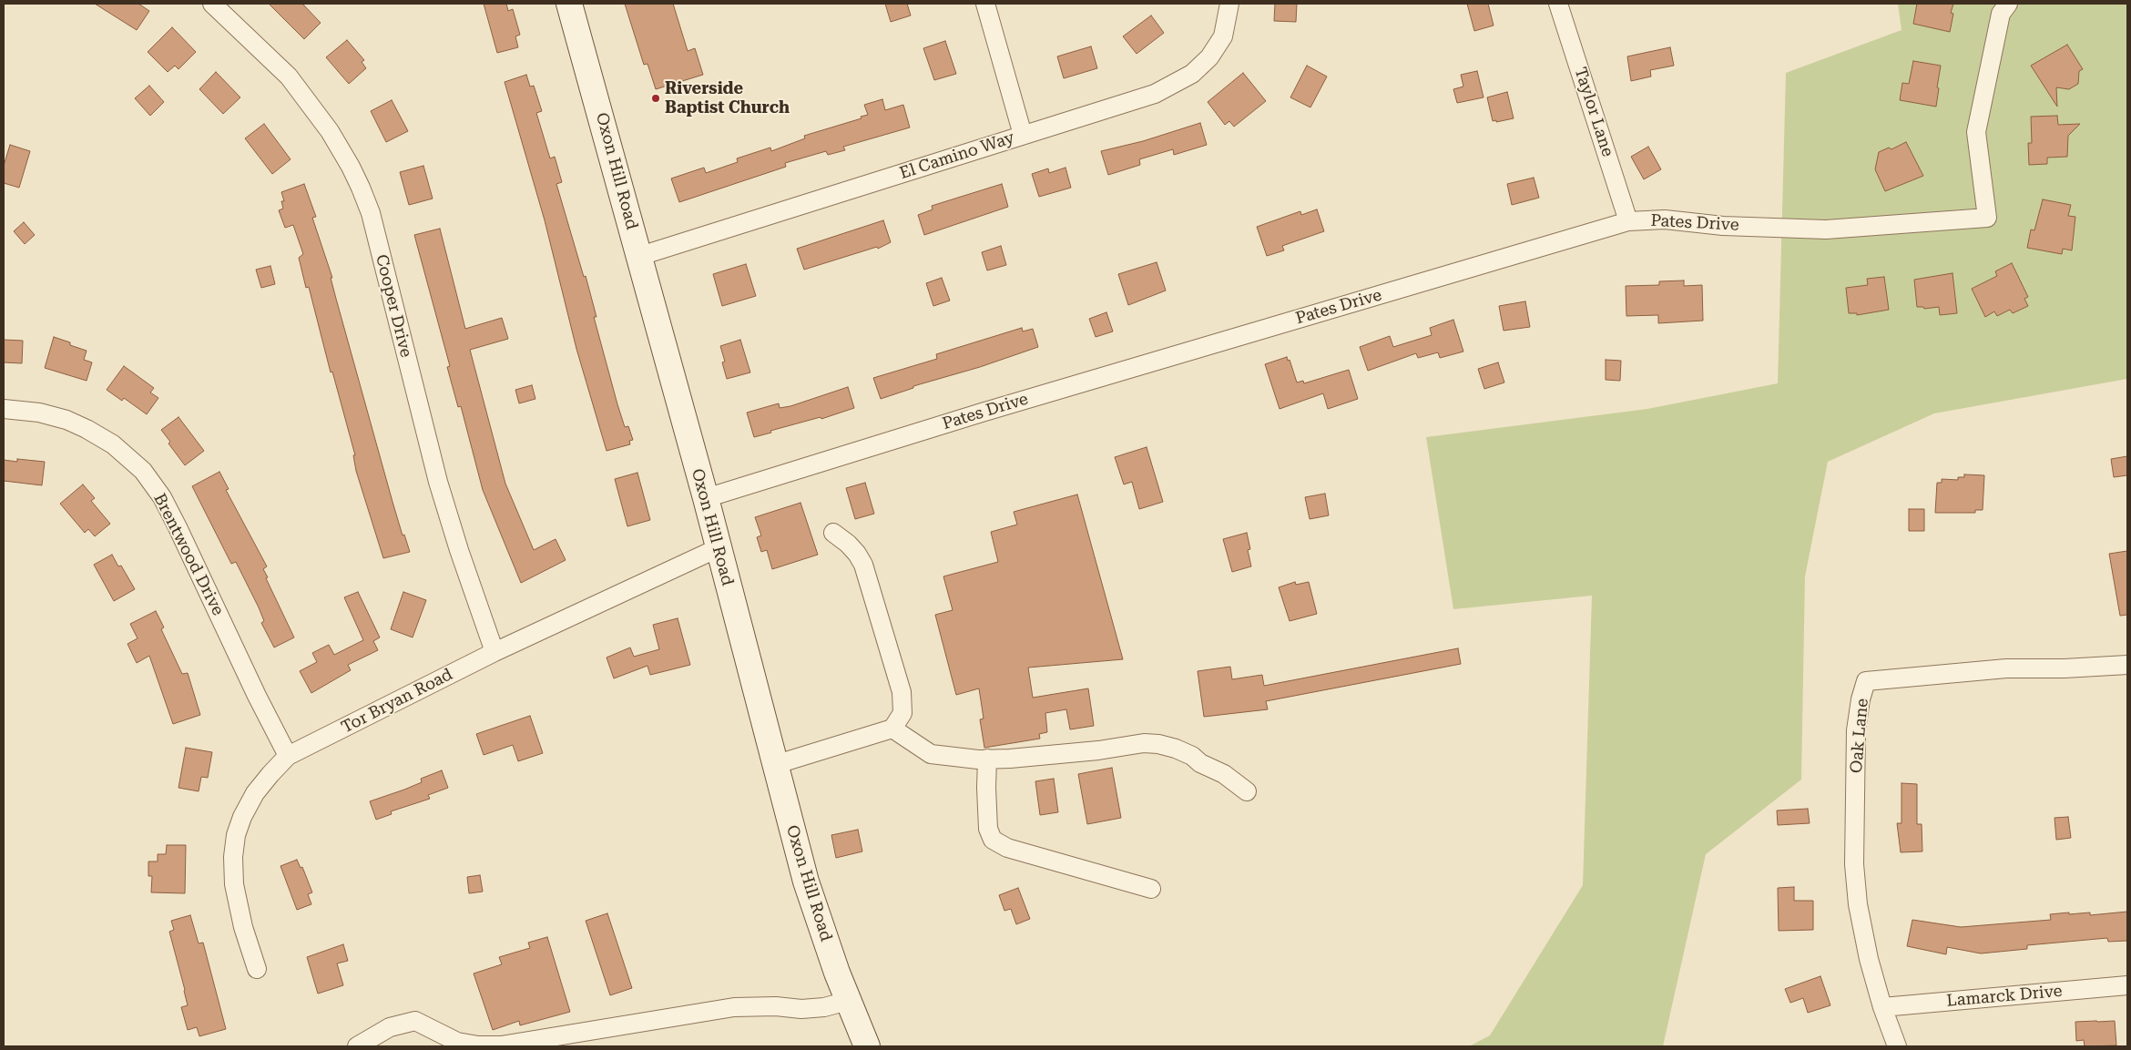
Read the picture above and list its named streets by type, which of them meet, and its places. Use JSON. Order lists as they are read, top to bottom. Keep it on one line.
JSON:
{"streets":{"main road":["Oxon Hill Road"],"street":["Taylor Lane","El Camino Way","Pates Drive","Cooper Drive","Brentwood Drive","Tor Bryan Road","Oak Lane","Lamarck Drive"]},"crossings":[["Taylor Lane","Pates Drive"],["El Camino Way","Oxon Hill Road"],["Oxon Hill Road","Pates Drive"],["Oxon Hill Road","Tor Bryan Road"],["Cooper Drive","Tor Bryan Road"],["Brentwood Drive","Tor Bryan Road"],["Oak Lane","Lamarck Drive"]],"places":["Riverside Baptist Church"]}
